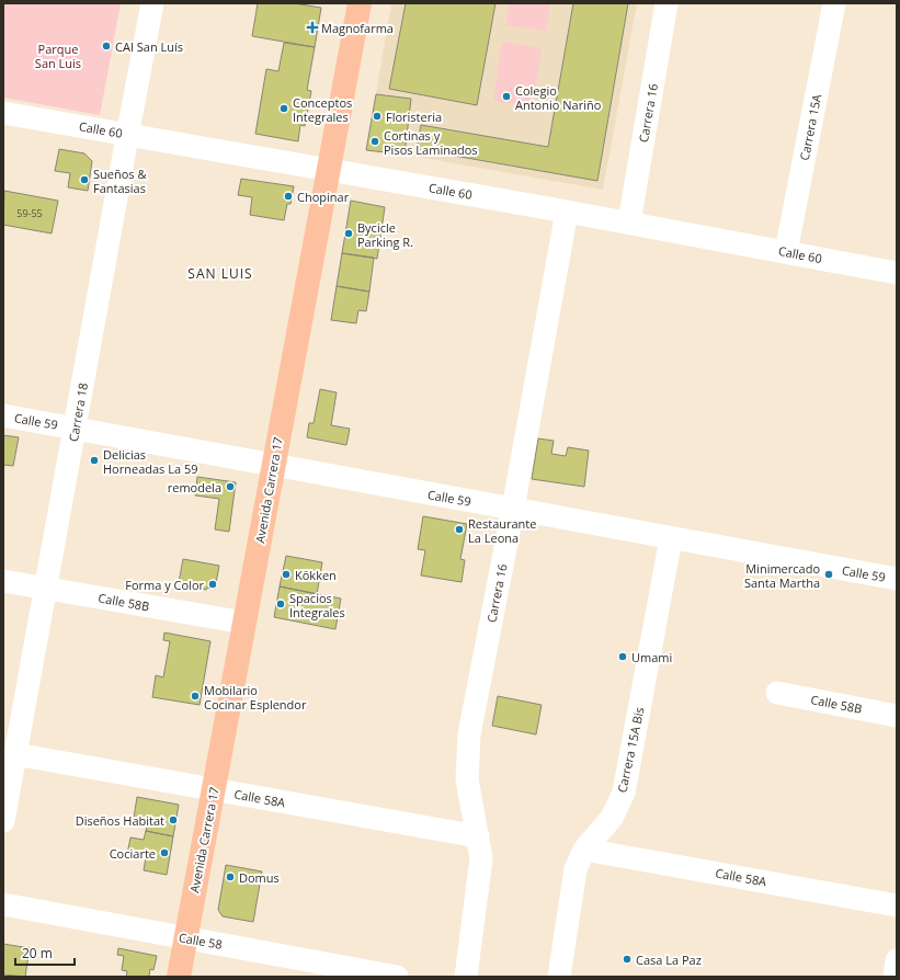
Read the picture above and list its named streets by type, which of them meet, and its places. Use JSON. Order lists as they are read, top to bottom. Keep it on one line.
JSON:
{"streets":{"main road":["Avenida Carrera 17"],"street":["Carrera 16","Carrera 15A","Calle 60","Carrera 18","Calle 59","Calle 58B","Carrera 15A Bis","Calle 58A","Calle 58"]},"crossings":[["Carrera 16","Calle 60"],["Carrera 16","Calle 59"],["Carrera 16","Calle 58A"],["Carrera 15A","Calle 60"],["Calle 60","Carrera 18"],["Calle 60","Avenida Carrera 17"],["Carrera 18","Calle 59"],["Carrera 18","Calle 58B"],["Carrera 18","Calle 58A"],["Calle 59","Avenida Carrera 17"],["Calle 59","Carrera 15A Bis"],["Avenida Carrera 17","Calle 58B"],["Avenida Carrera 17","Calle 58A"],["Avenida Carrera 17","Calle 58"],["Carrera 15A Bis","Calle 58A"]],"districts":["SAN LUIS"],"parks":["Parque San Luis"],"places":{"health":["Magnofarma"],"other":["CAI San Luís","Colegio Antonio Nariño","Conceptos Integrales","Floristeria","Cortinas y Pisos Laminados","Sueños & Fantasias","Chopinar","Bycicle Parking R.","Delicias Horneadas La 59","remodela","Restaurante La Leona","Kōkken","Minimercado Santa Martha","Forma y Color","Spacios Integrales","Umami","Mobilario Cocinar Esplendor","Diseños Habitat","Cociarte","Domus","Casa La Paz"]},"house_numbers":["59-55"],"scale_bar":"20 m"}
